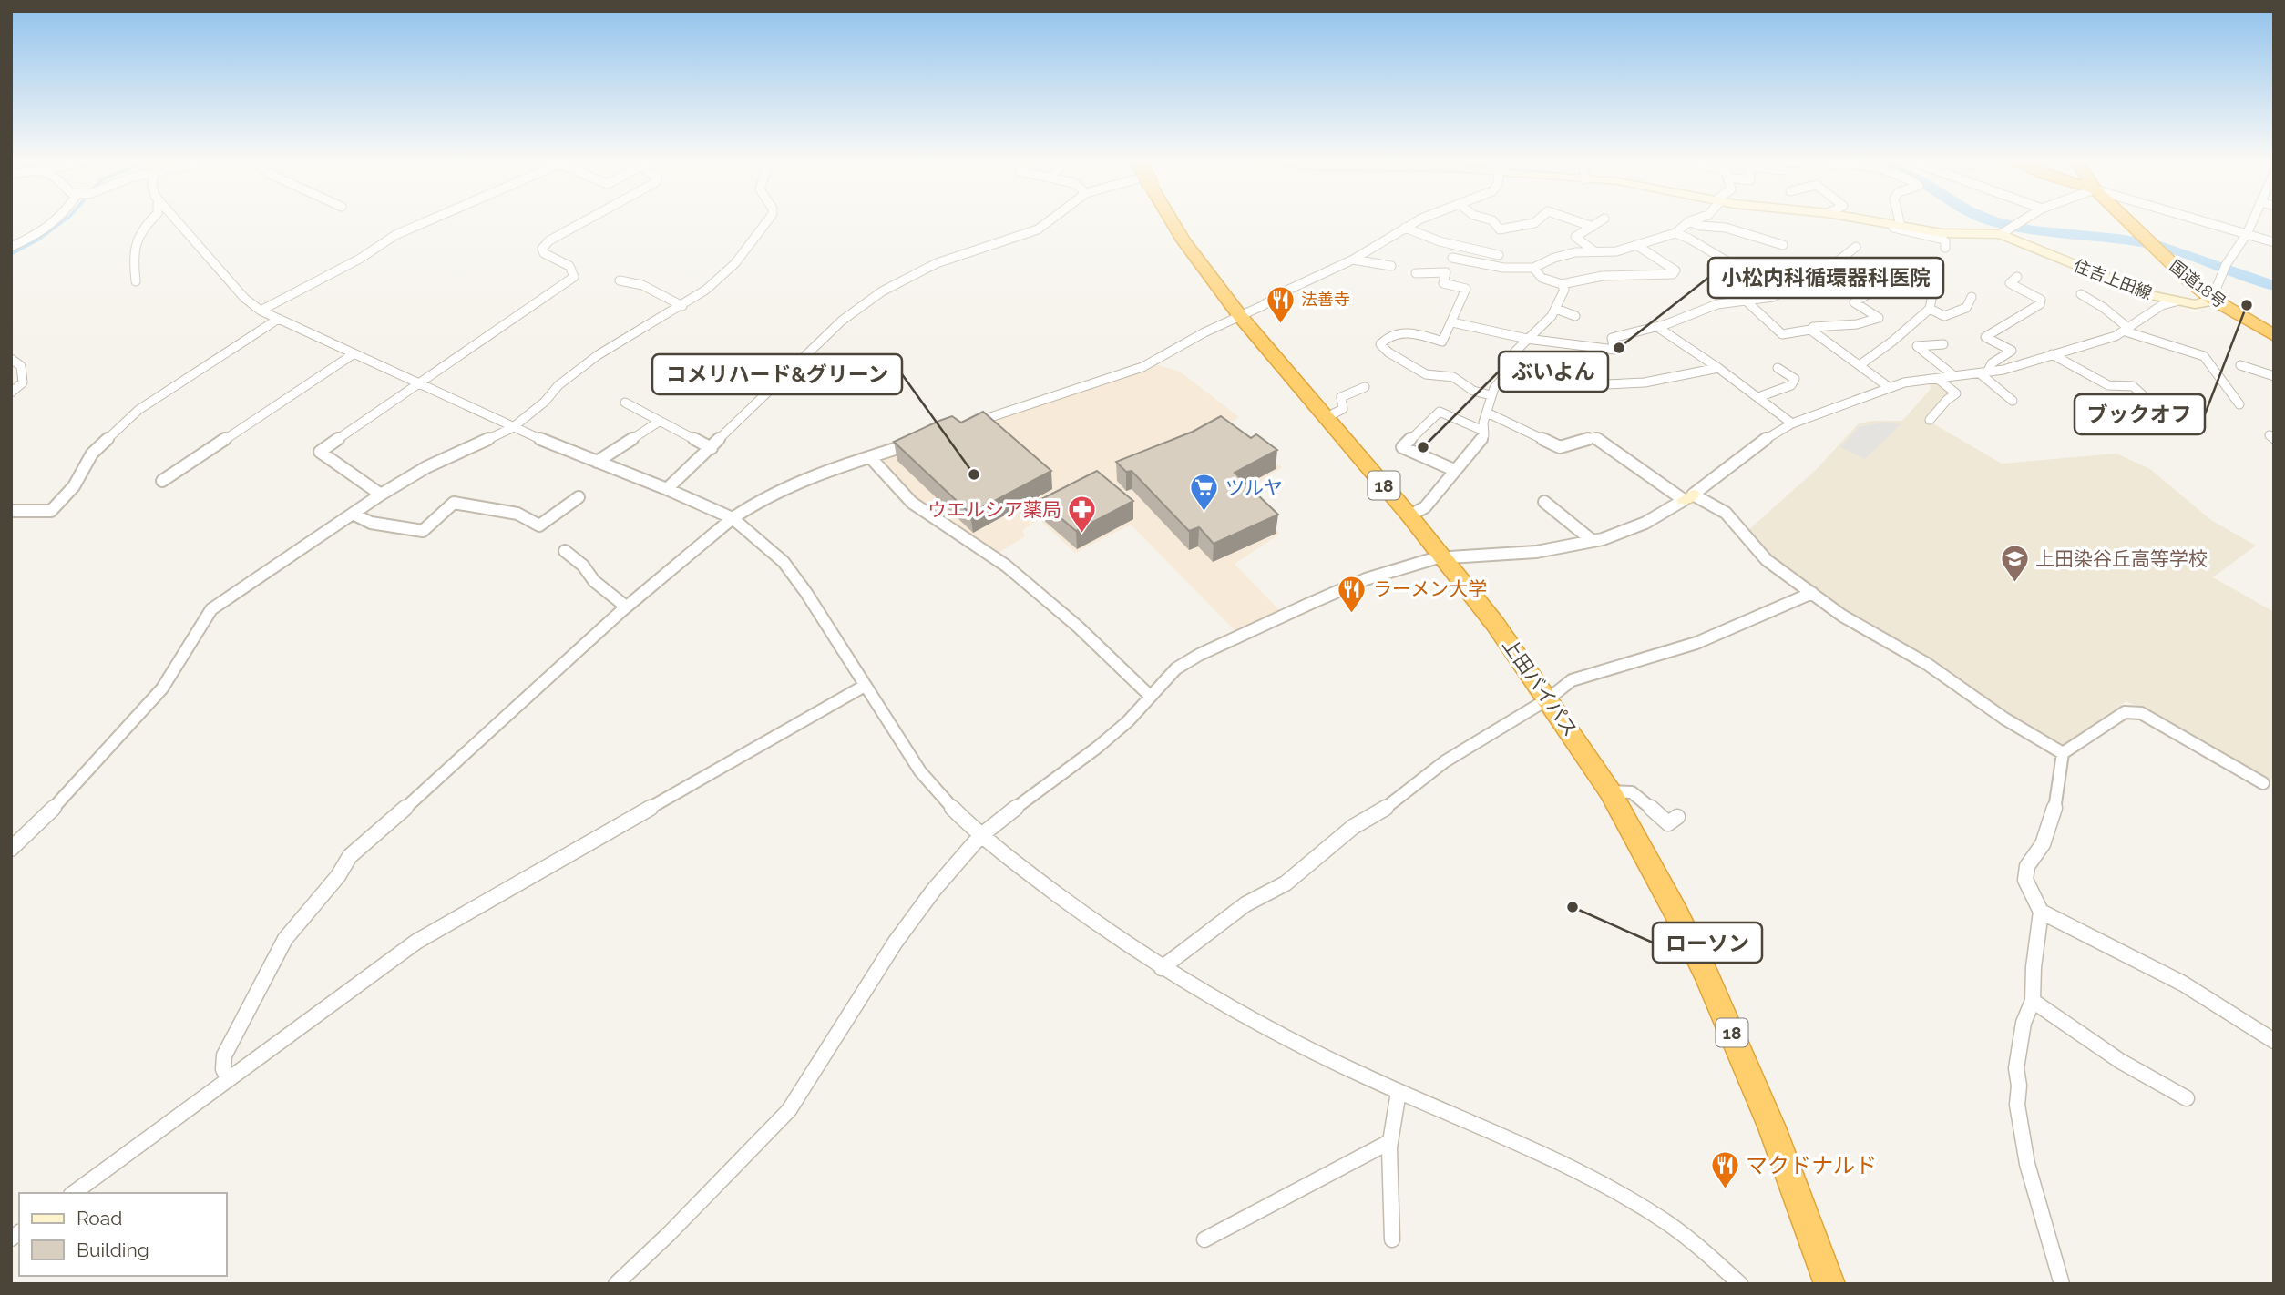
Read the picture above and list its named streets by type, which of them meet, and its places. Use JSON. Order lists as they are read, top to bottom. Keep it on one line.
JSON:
{"streets":{"highway":["国道18号","18","上田バイパス"],"main road":["住吉上田線"]},"crossings":[["住吉上田線","国道18号"]],"places":{"other":["ブックオフ","小松内科循環器科医院","ぶいよん","コメリハード&グリーン","ローソン"],"restaurant":["法善寺","ラーメン大学","マクドナルド"],"supermarket":["ツルヤ"],"pharmacy":["ウエルシア薬局"],"school or university":["上田染谷丘高等学校"]},"legend":["Road","Building"]}
